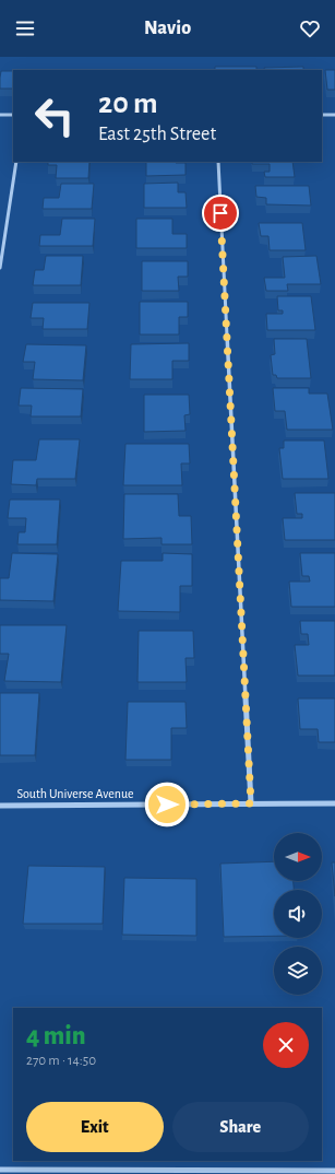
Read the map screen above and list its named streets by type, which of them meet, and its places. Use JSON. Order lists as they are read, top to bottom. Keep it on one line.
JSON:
{"streets":{"street":["South Universe Avenue"]},"north":"right","page":{"header":"Navio","turn":["20 m","East 25th Street"],"heading":["4 min","270 m · 14:50"],"buttons":["Exit","Share"]}}
